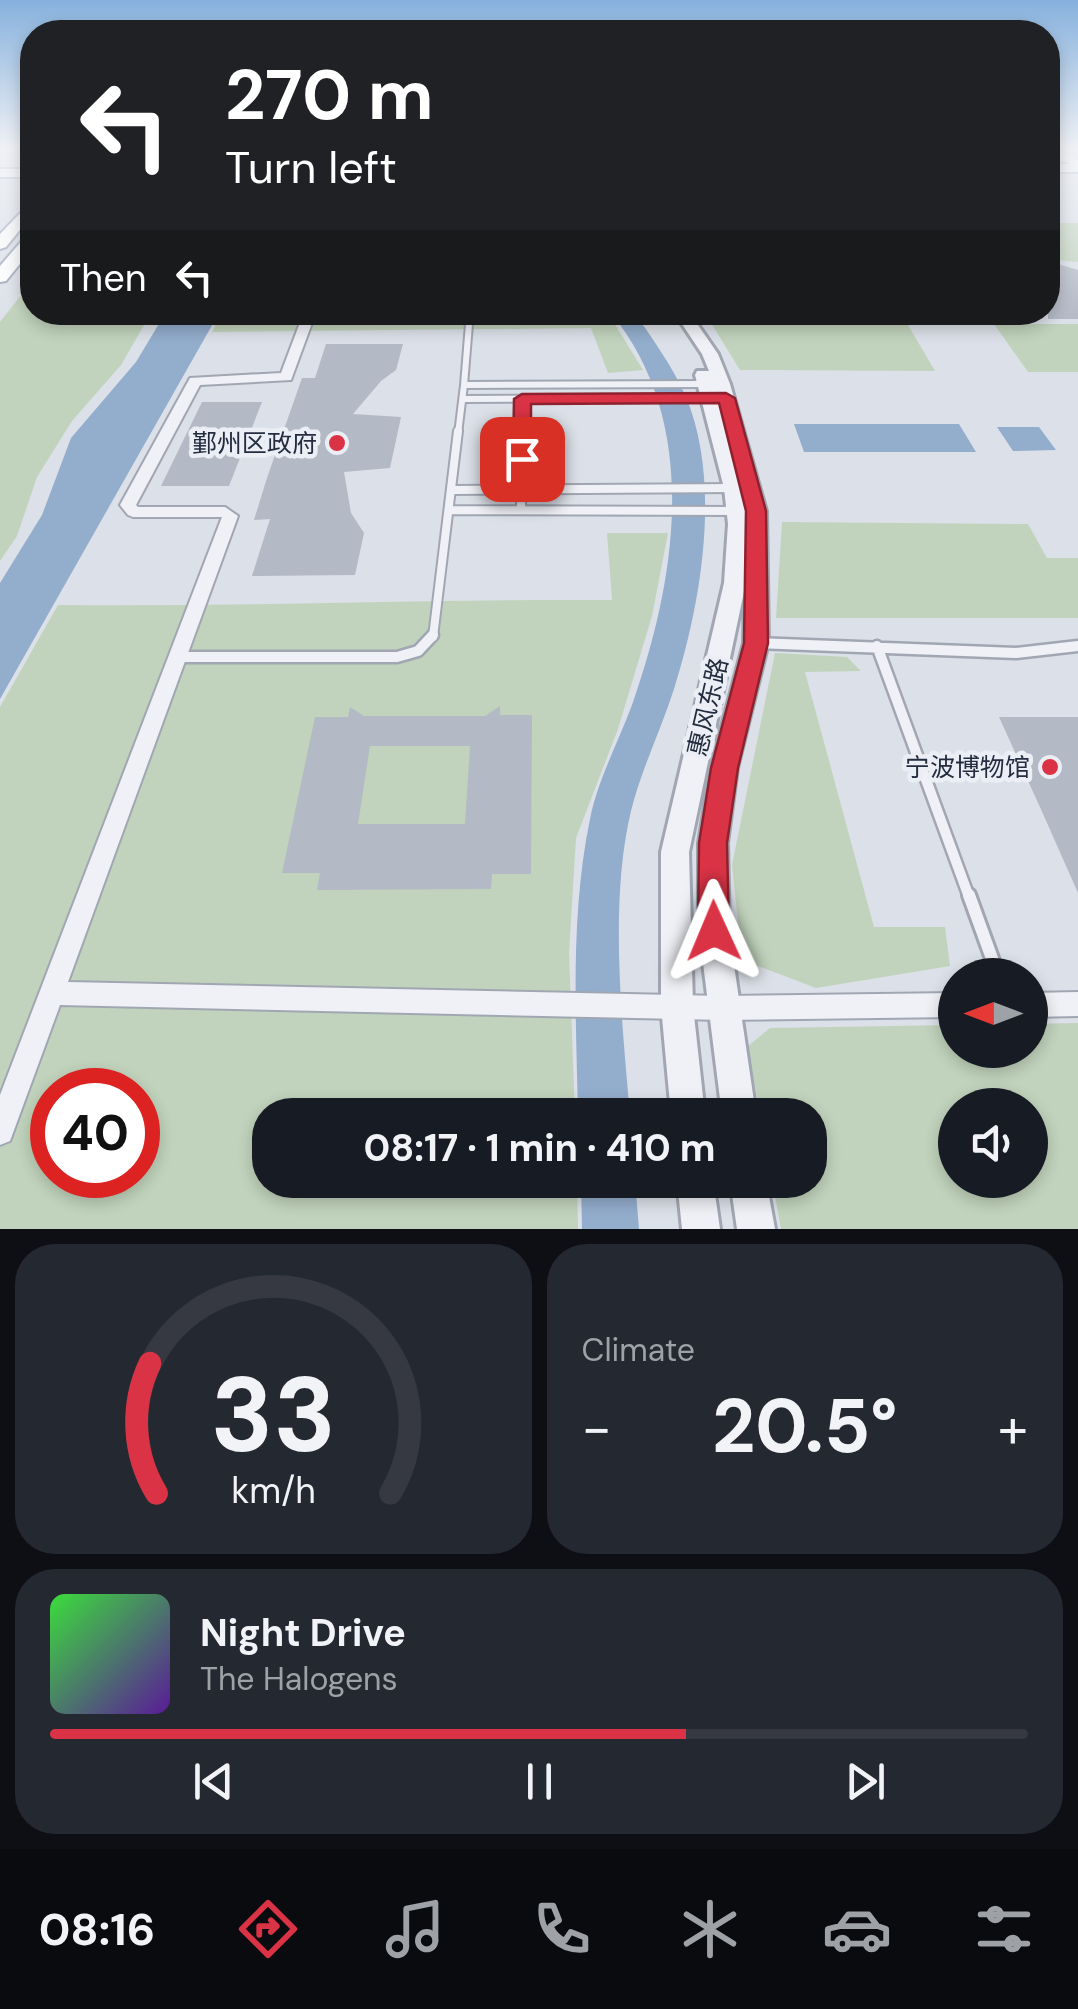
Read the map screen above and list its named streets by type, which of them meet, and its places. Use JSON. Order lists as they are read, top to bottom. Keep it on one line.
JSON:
{"streets":{"street":["惠风东路"]},"places":["鄞州区政府","宁波博物馆"],"north":"left","page":{"turn":["270 m","Turn left"],"then":"Then","limit":"40","trip":"08:17 · 1 min · 410 m","tile":"Climate","heat":["−","20.5°","+"],"song":["Night Drive","The Halogens"],"tabs":"08:16","gauge":["33","km/h"]}}
